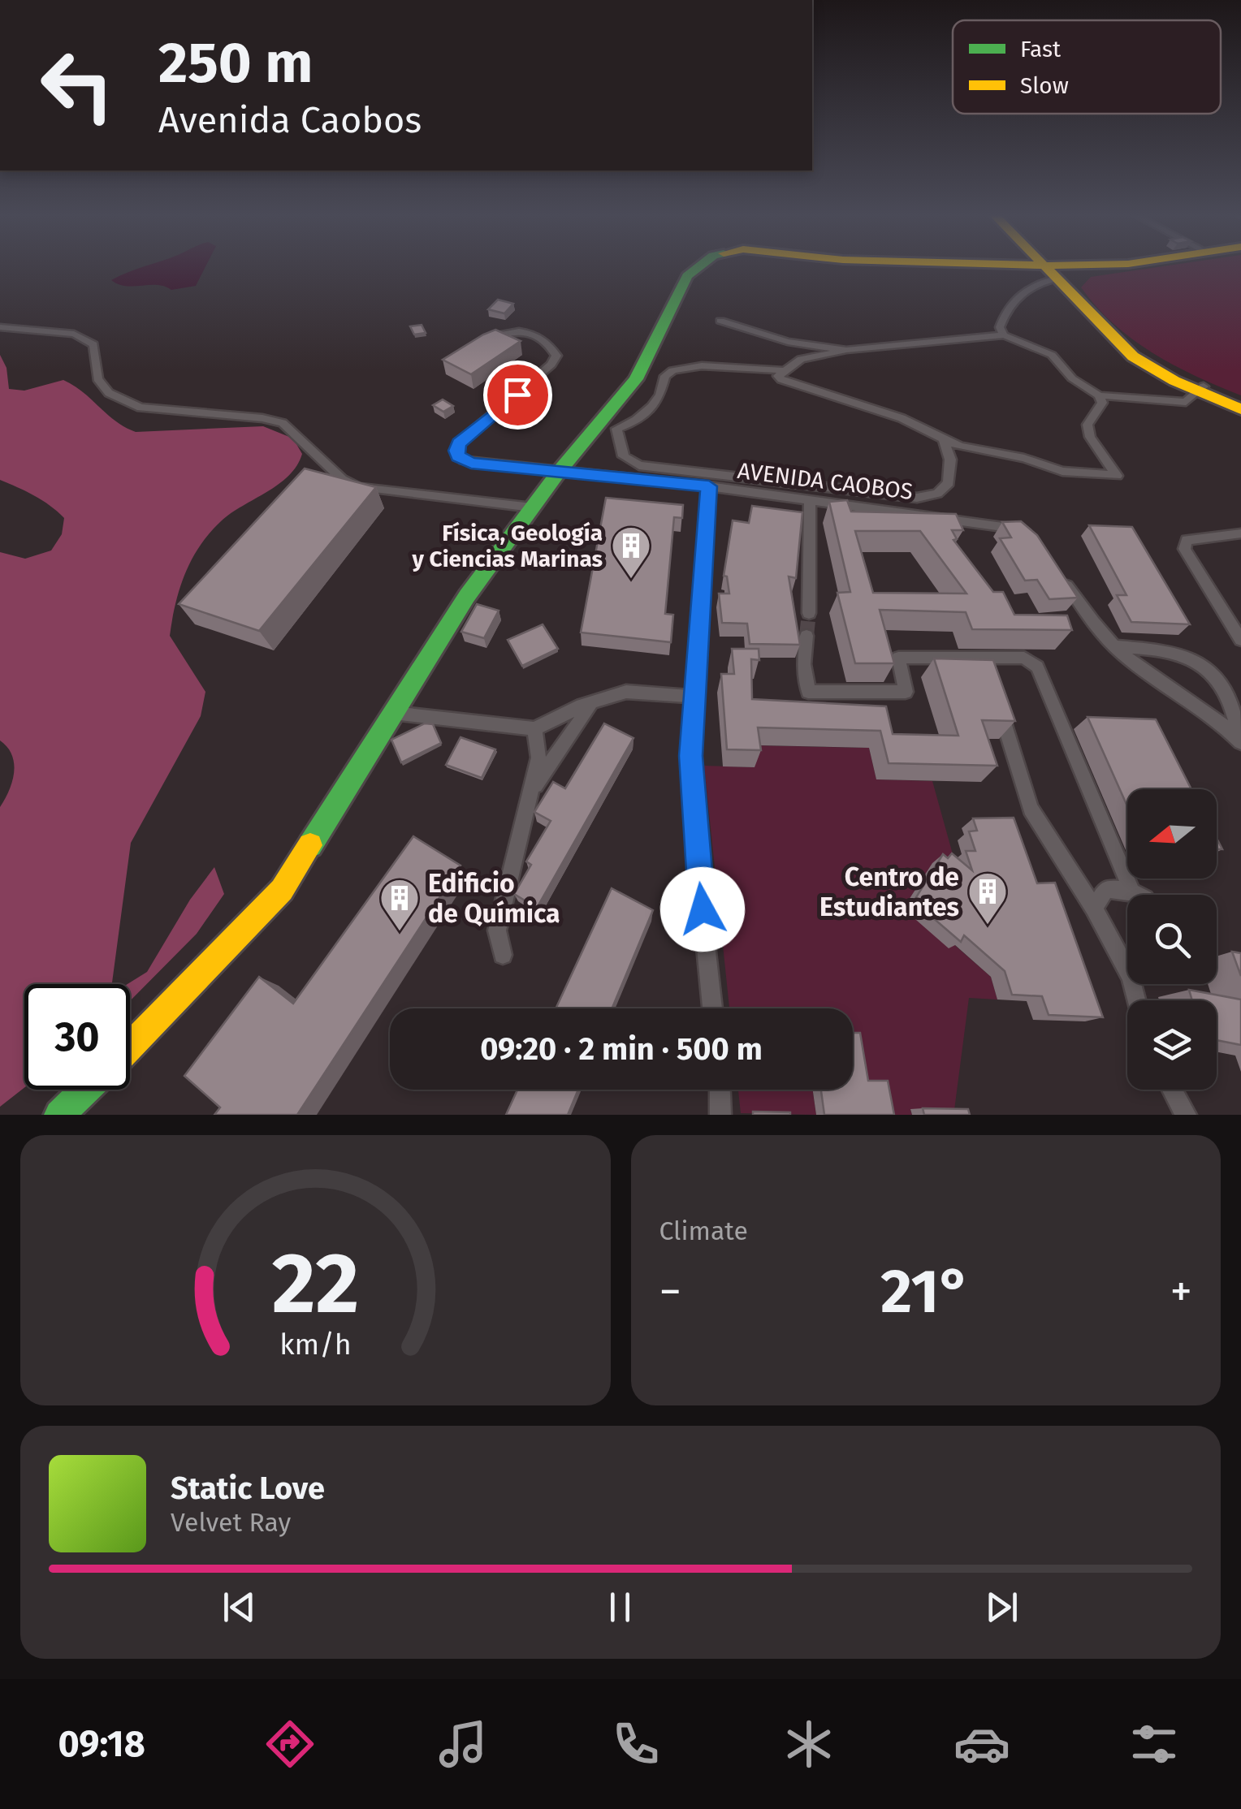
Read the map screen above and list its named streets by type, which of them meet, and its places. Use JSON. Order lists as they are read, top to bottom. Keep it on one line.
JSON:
{"streets":{"street":["AVENIDA CAOBOS"]},"places":{"building":["Física, Geología y Ciencias Marinas","Centro de Estudiantes","Edificio de Química"]},"legend":["Fast","Slow"],"north":"left","page":{"turn":["250 m","Avenida Caobos"],"limit":"30","trip":"09:20 · 2 min · 500 m","tile":"Climate","heat":["−","21°","+"],"song":["Static Love","Velvet Ray"],"tabs":"09:18","gauge":["22","km/h"]}}
